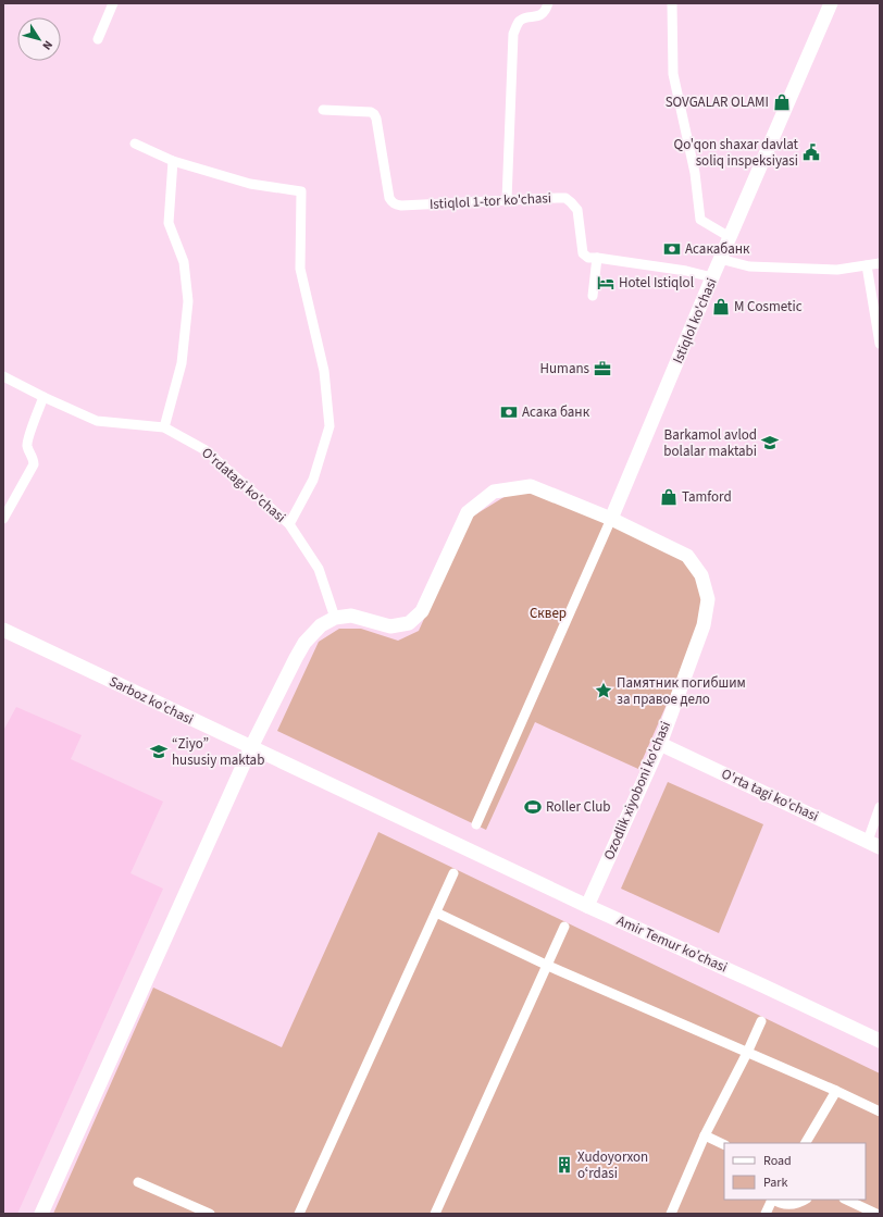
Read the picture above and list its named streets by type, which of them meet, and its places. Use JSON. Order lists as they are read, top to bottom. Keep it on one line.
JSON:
{"streets":{"main road":["Istiqlol ko'chasi","Sarboz ko'chasi","Ozodlik xiyoboni ko'chasi","O'rta tagi ko'chasi","Amir Temur ko'chasi"],"street":["Istiqlol 1-tor ko'chasi","O'rdatagi ko'chasi"]},"crossings":[["Istiqlol 1-tor ko'chasi","Istiqlol ko'chasi"],["Istiqlol ko'chasi","Ozodlik xiyoboni ko'chasi"],["O'rdatagi ko'chasi","Ozodlik xiyoboni ko'chasi"],["Sarboz ko'chasi","Amir Temur ko'chasi"],["Ozodlik xiyoboni ko'chasi","O'rta tagi ko'chasi"],["Ozodlik xiyoboni ko'chasi","Amir Temur ko'chasi"]],"parks":["Сквер"],"places":{"shop":["SOVGALAR OLAMI","M Cosmetic","Tamford"],"public building":["Qo'qon shaxar davlat soliq inspeksiyasi"],"bank":["Асакабанк","Асака банк"],"hotel":["Hotel Istiqlol"],"office":["Humans"],"school or university":["Barkamol avlod bolalar maktabi","“Ziyo” hususiy maktab"],"place":["Памятник погибшим за правое дело"],"sports":["Roller Club"],"building":["Xudoyorxon oʻrdasi"]},"legend":["Road","Park"],"north":"bottom right"}
